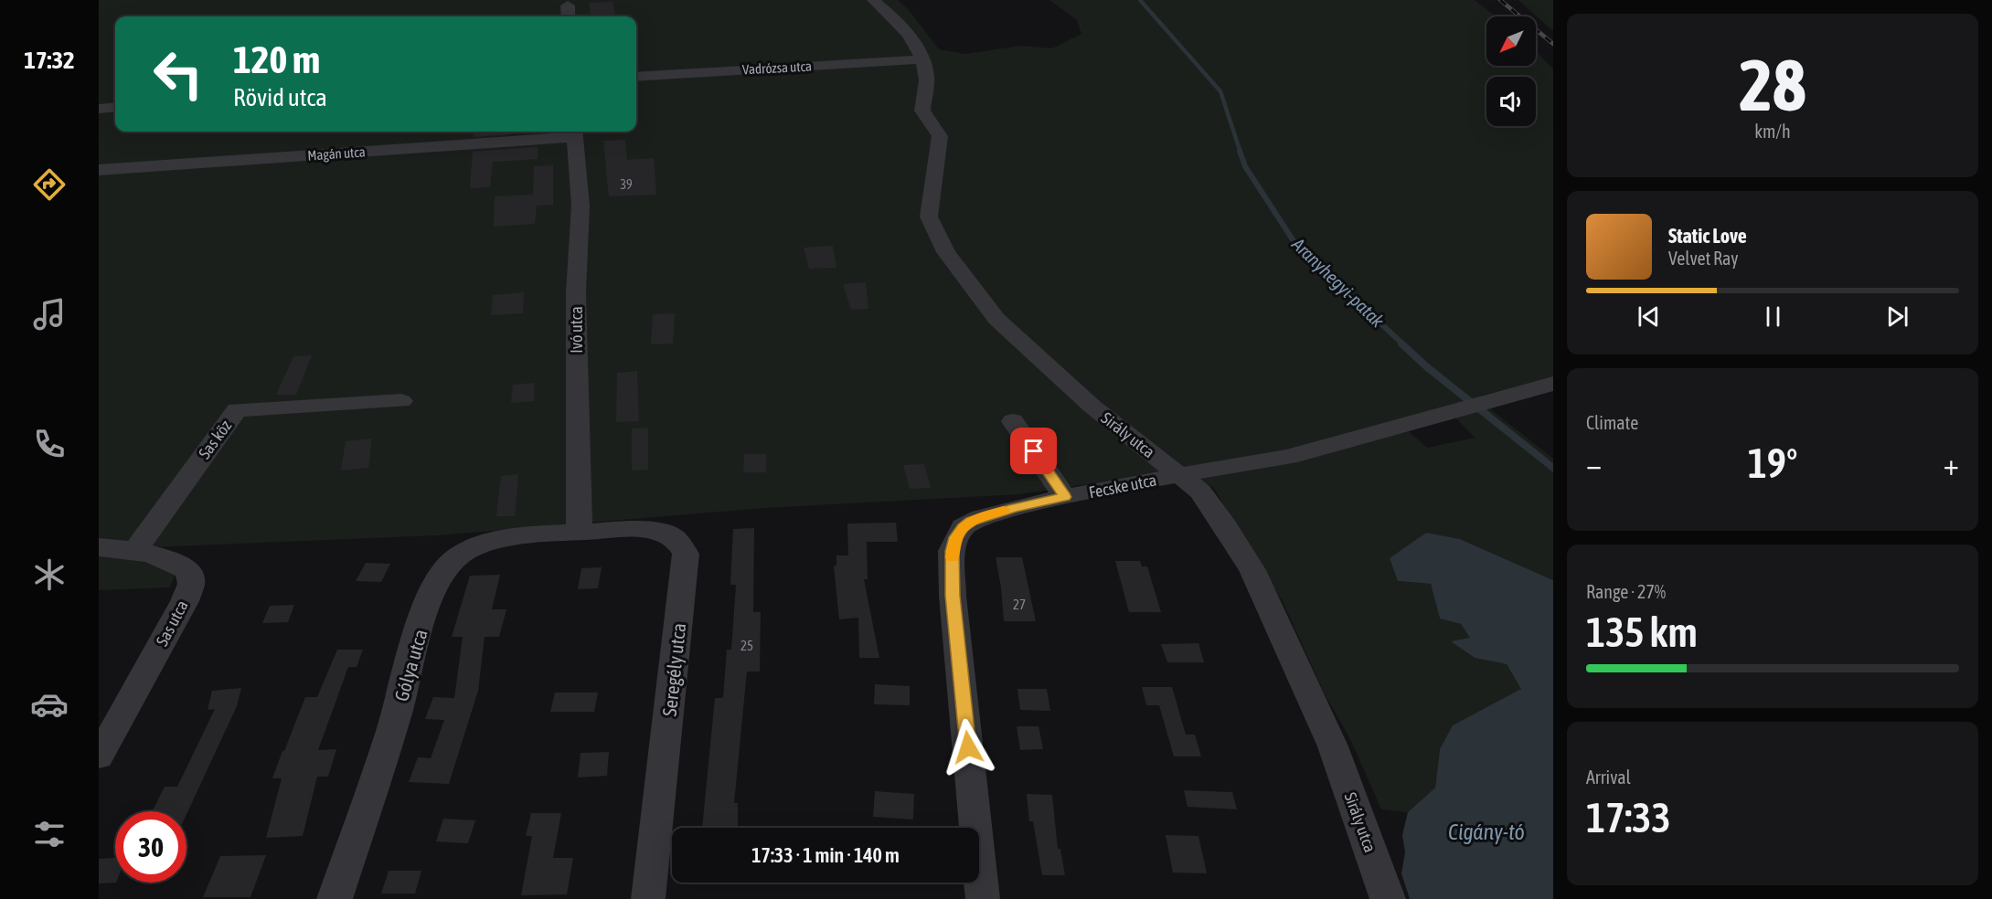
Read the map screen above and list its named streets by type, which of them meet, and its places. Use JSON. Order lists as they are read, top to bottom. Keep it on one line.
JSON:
{"streets":{"street":["Vadrózsa utca","Magán utca","Ivó utca","Sirály utca","Sas köz","Fecske utca","Sas utca","Gólya utca","Seregély utca"]},"crossings":[["Vadrózsa utca","Sirály utca"],["Magán utca","Ivó utca"],["Ivó utca","Gólya utca"],["Ivó utca","Seregély utca"],["Sirály utca","Fecske utca"],["Sas köz","Sas utca"],["Gólya utca","Seregély utca"]],"water":["Aranyhegyi-patak","Cigány-tó"],"house_numbers":["39","27","25"],"north":"bottom left","page":{"tabs":"17:32","tile":[["28","km/h"],"Climate",["Range · 27%","135 km"],["Arrival","17:33"]],"turn":["120 m","Rövid utca"],"song":["Static Love","Velvet Ray"],"heat":["−","19°","+"],"limit":"30","trip":"17:33 · 1 min · 140 m"}}
